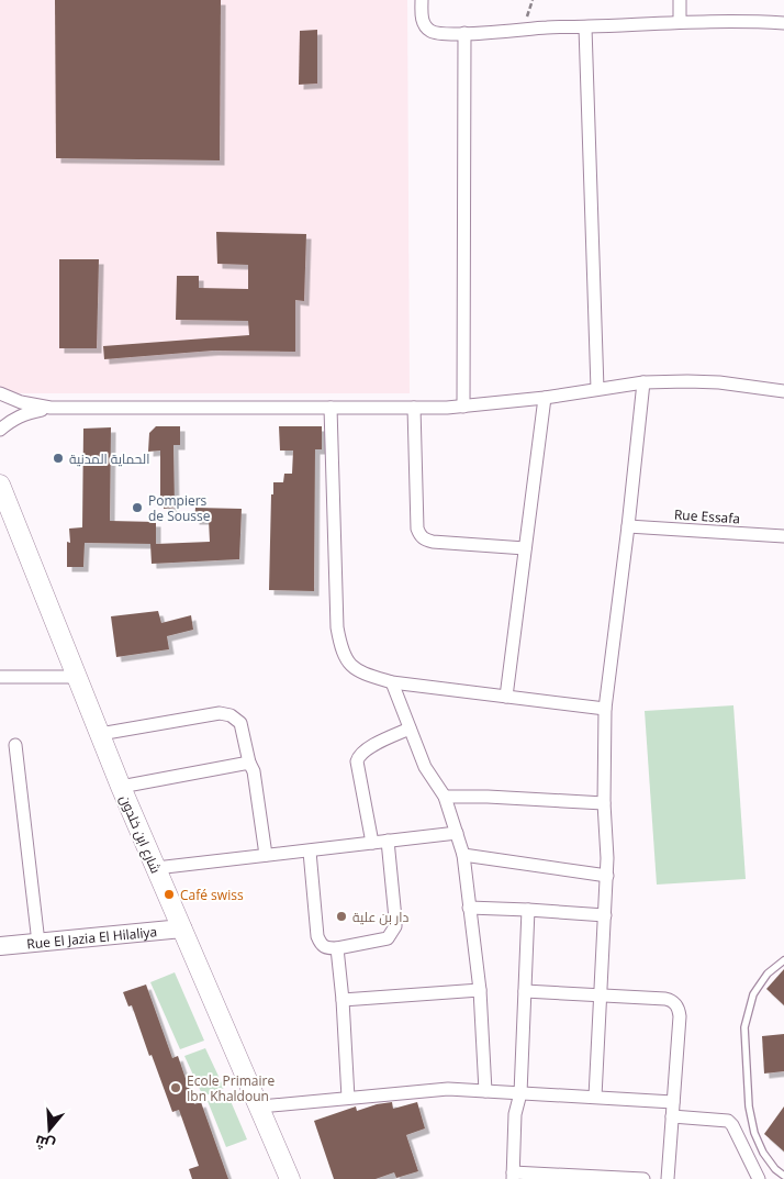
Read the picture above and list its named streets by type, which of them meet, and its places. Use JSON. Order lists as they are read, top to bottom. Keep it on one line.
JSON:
{"streets":{"main road":["شارع ابن خلدون"],"street":["Rue Essafa","Rue El Jazia El Hilaliya"]},"crossings":[["شارع ابن خلدون","Rue El Jazia El Hilaliya"]],"places":["الحماية المدنية","Pompiers de Sousse","Café swiss","دار بن علية","Ecole Primaire Ibn Khaldoun"],"north":"bottom"}
